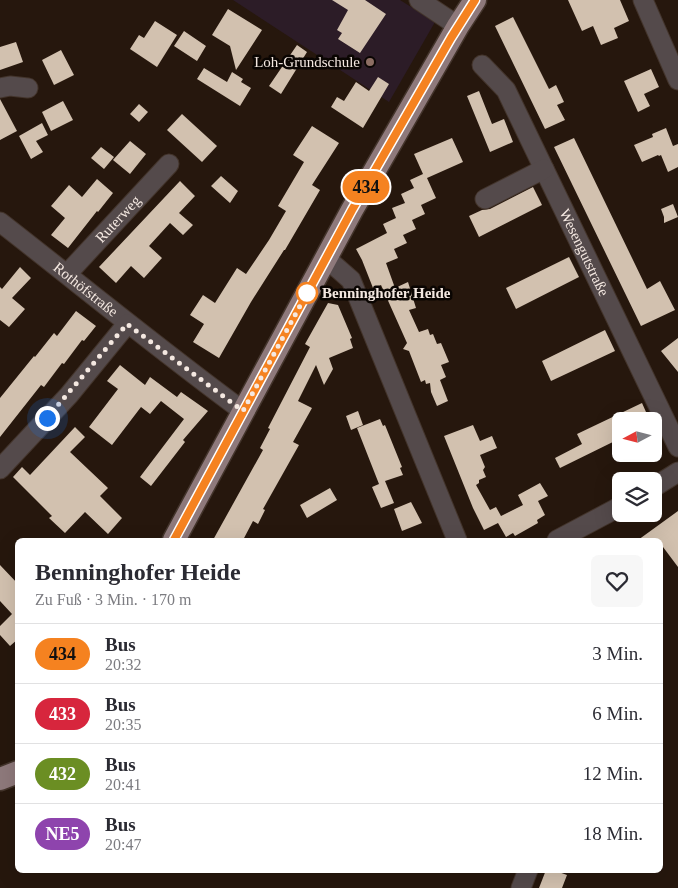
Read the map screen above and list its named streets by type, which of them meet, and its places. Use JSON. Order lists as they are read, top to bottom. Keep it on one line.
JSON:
{"streets":{"street":["Ruterweg","Wesengutstraße","Rothöfstraße"]},"crossings":[["Ruterweg","Rothöfstraße"]],"places":["Loh-Grundschule","Benninghofer Heide"],"lines":["bus line 434"],"north":"left","page":{"on_map":"434","heading":["Benninghofer Heide","Zu Fuß · 3 Min. · 170 m"],"list":[{"mark":"434","name":"Bus","note":"20:32","value":"3 Min."},{"mark":"433","name":"Bus","note":"20:35","value":"6 Min."},{"mark":"432","name":"Bus","note":"20:41","value":"12 Min."},{"mark":"NE5","name":"Bus","note":"20:47","value":"18 Min."}]}}
